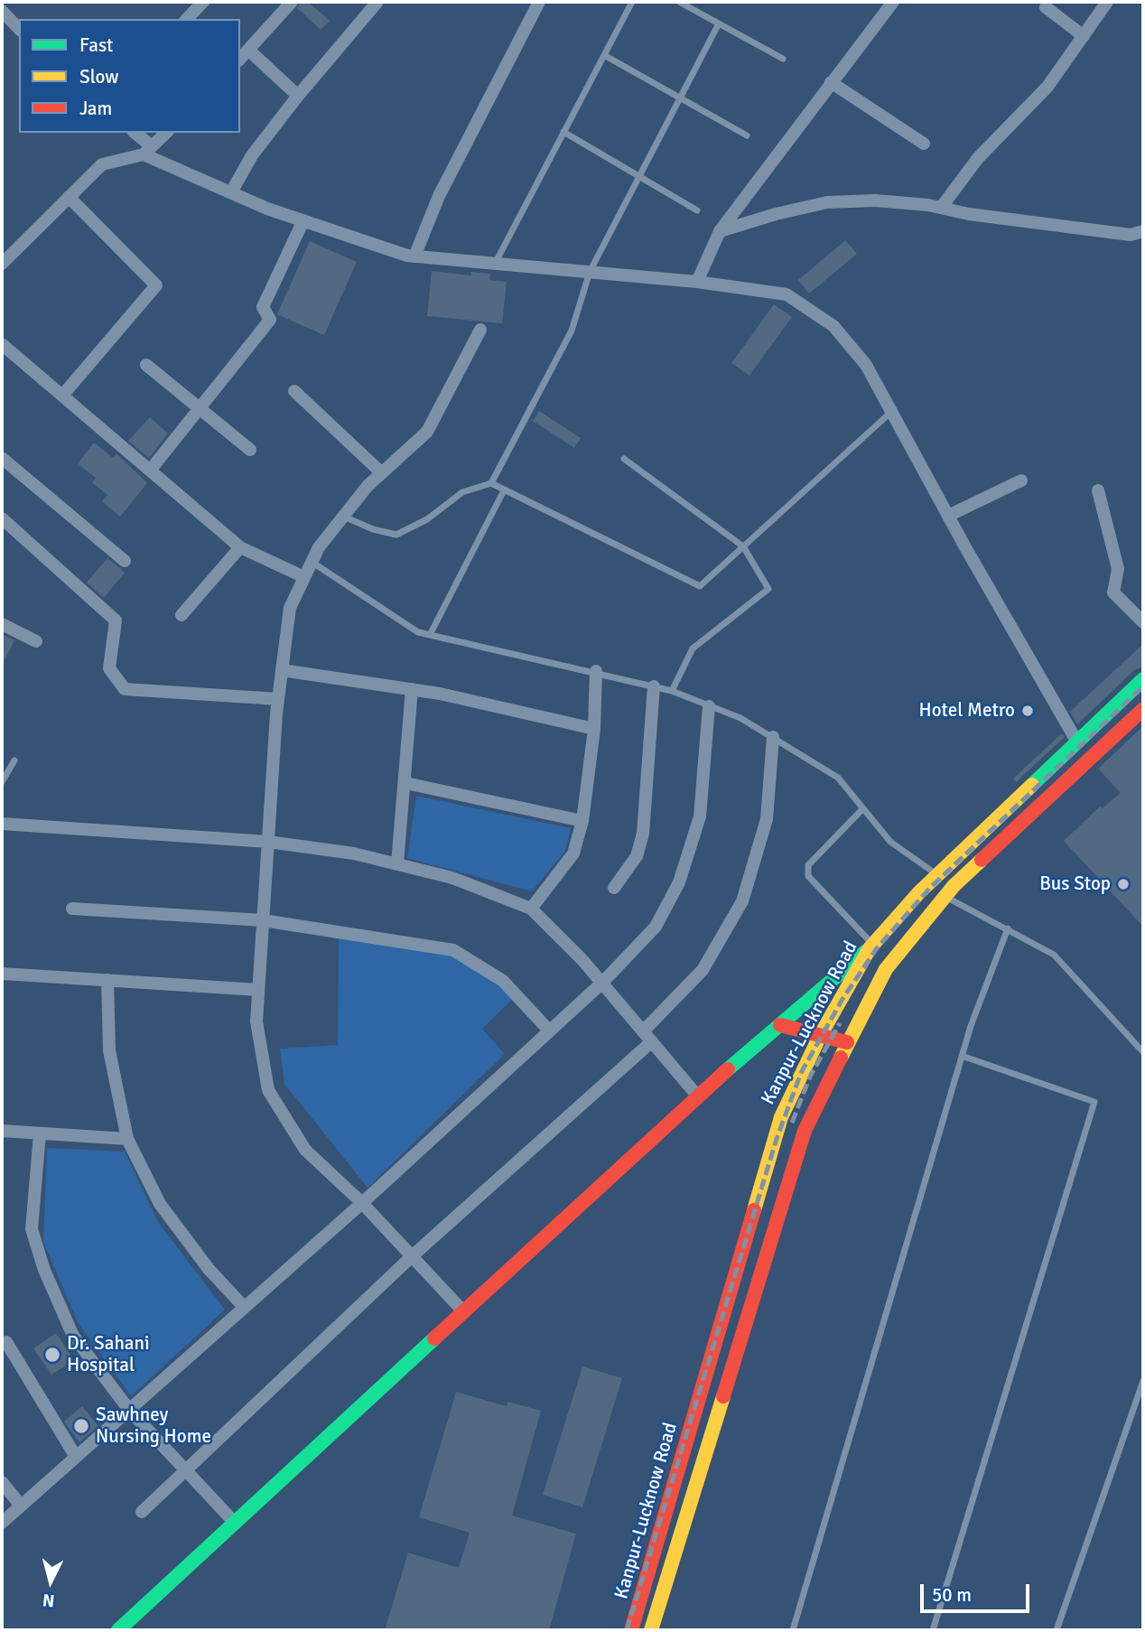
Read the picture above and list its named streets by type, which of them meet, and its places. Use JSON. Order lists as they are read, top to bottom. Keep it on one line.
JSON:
{"streets":{"main road":["Kanpur-Lucknow Road"]},"places":["Hotel Metro","Bus Stop","Dr. Sahani Hospital","Sawhney Nursing Home"],"legend":["Fast","Slow","Jam"],"scale_bar":"50 m","north":"bottom"}
